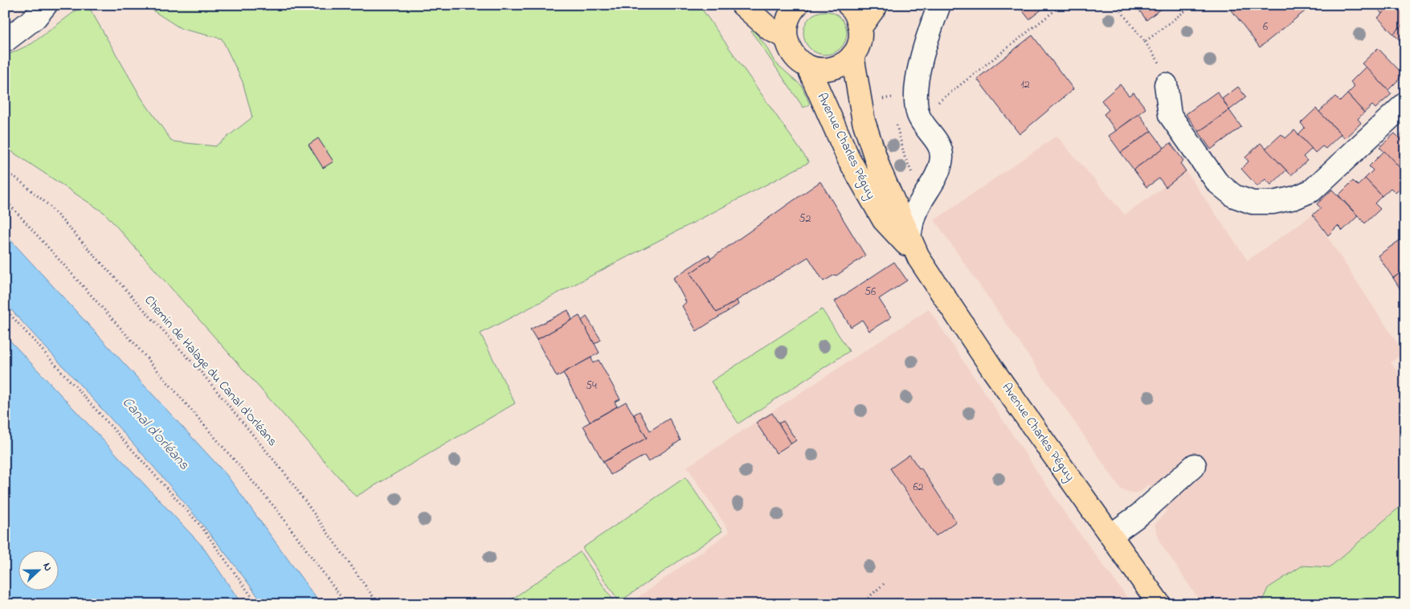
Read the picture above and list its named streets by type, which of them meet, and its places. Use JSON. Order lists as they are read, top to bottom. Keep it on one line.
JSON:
{"streets":{"main road":["Avenue Charles Péguy"],"path":["Chemin de Halage du Canal d'Orléans"]},"water":["Canal d'Orléans"],"house_numbers":["6","12","52","56","54","62"],"north":"right"}
